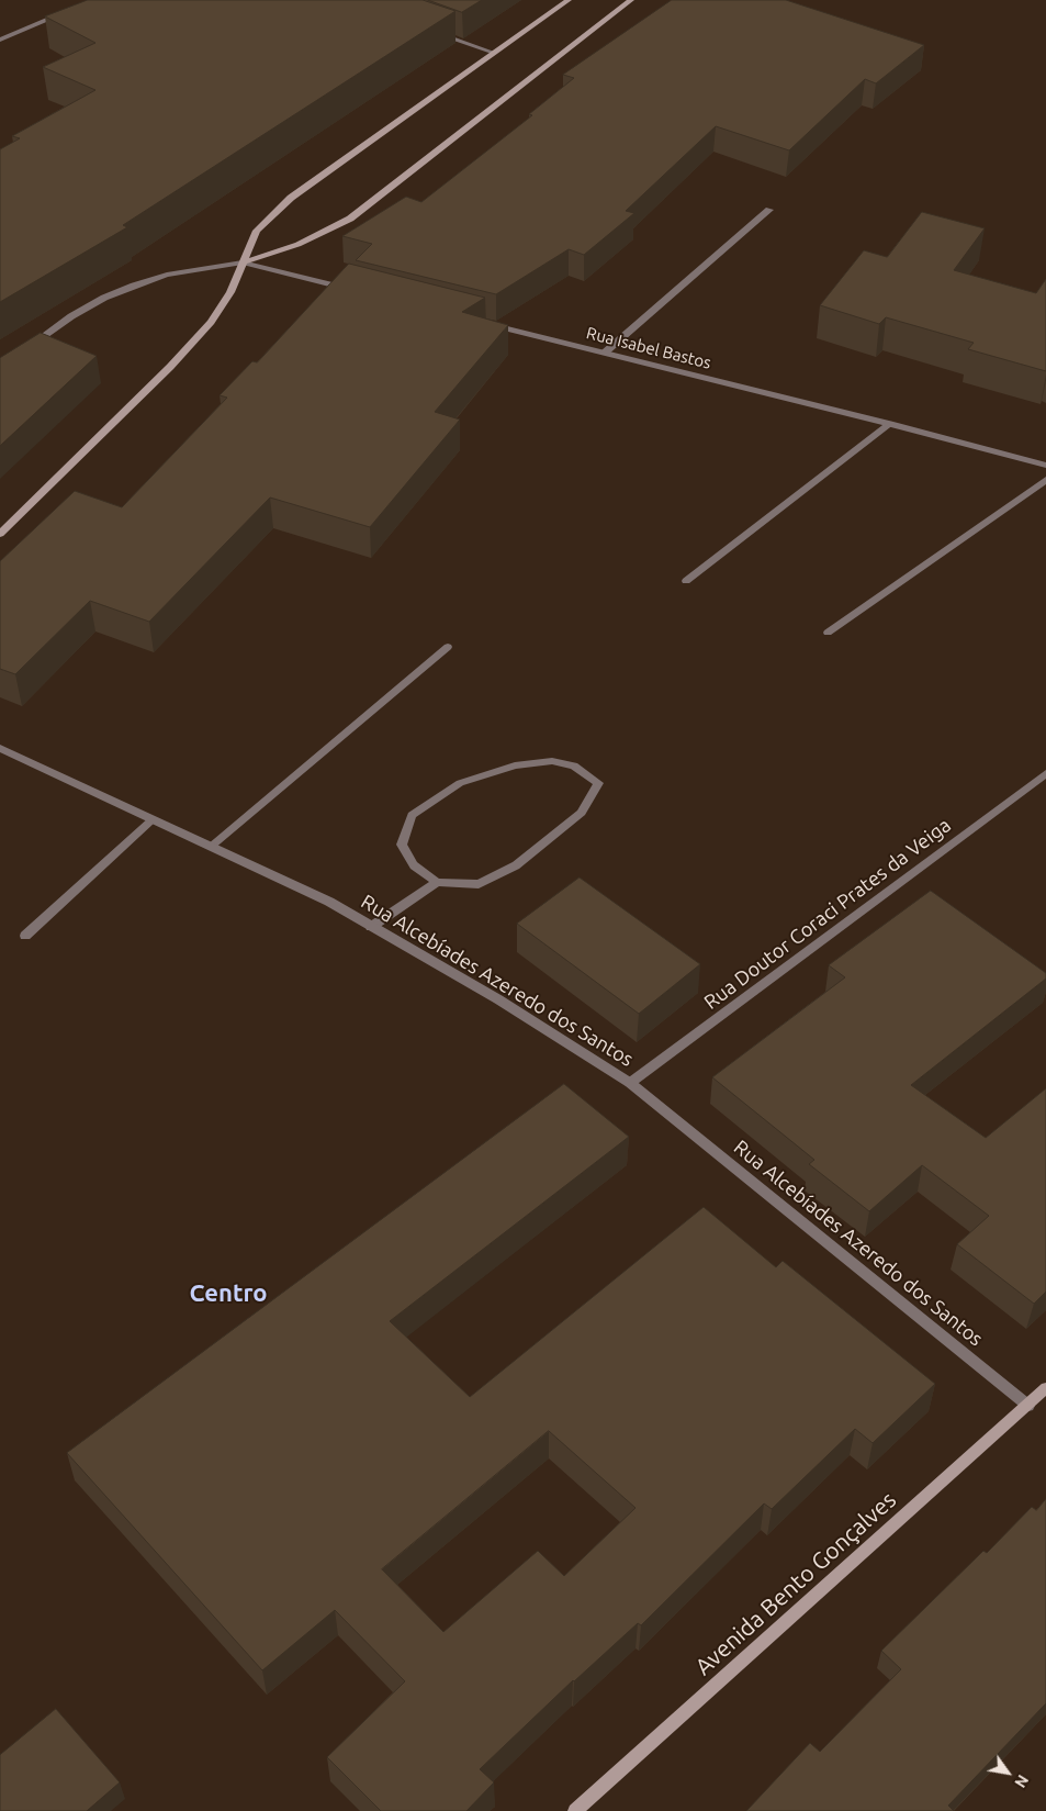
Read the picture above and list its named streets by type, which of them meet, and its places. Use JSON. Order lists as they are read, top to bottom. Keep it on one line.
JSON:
{"streets":{"main road":["Avenida Bento Gonçalves"],"street":["Rua Isabel Bastos","Rua Doutor Coraci Prates da Veiga","Rua Alcebíades Azeredo dos Santos"]},"crossings":[["Rua Doutor Coraci Prates da Veiga","Rua Alcebíades Azeredo dos Santos"],["Rua Alcebíades Azeredo dos Santos","Avenida Bento Gonçalves"]],"districts":["Centro"],"north":"bottom right"}
